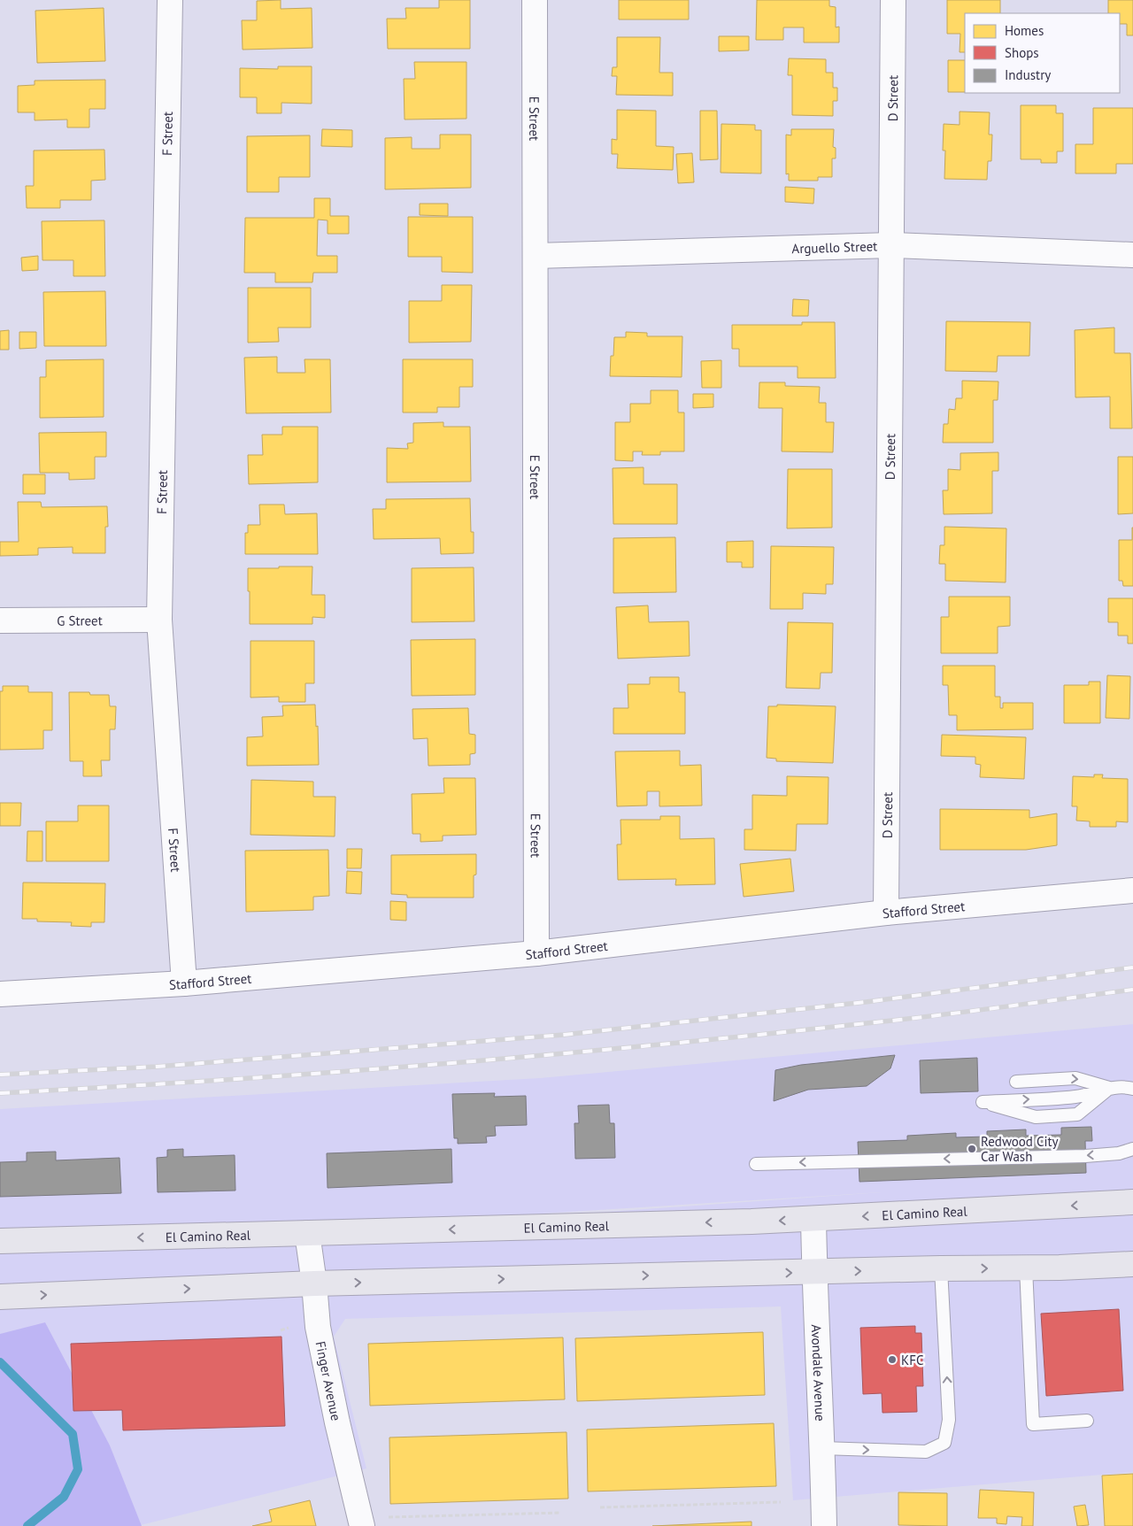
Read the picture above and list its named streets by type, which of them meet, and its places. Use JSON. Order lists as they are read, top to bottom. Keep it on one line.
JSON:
{"streets":{"main road":["El Camino Real"],"street":["D Street","E Street","F Street","Arguello Street","G Street","Stafford Street","Avondale Avenue","Finger Avenue"]},"crossings":[["D Street","Arguello Street"],["D Street","Stafford Street"],["E Street","Arguello Street"],["E Street","Stafford Street"],["F Street","G Street"],["F Street","Stafford Street"],["El Camino Real","Avondale Avenue"],["El Camino Real","Finger Avenue"]],"places":["Redwood City Car Wash","KFC"],"legend":["Homes","Shops","Industry"]}
